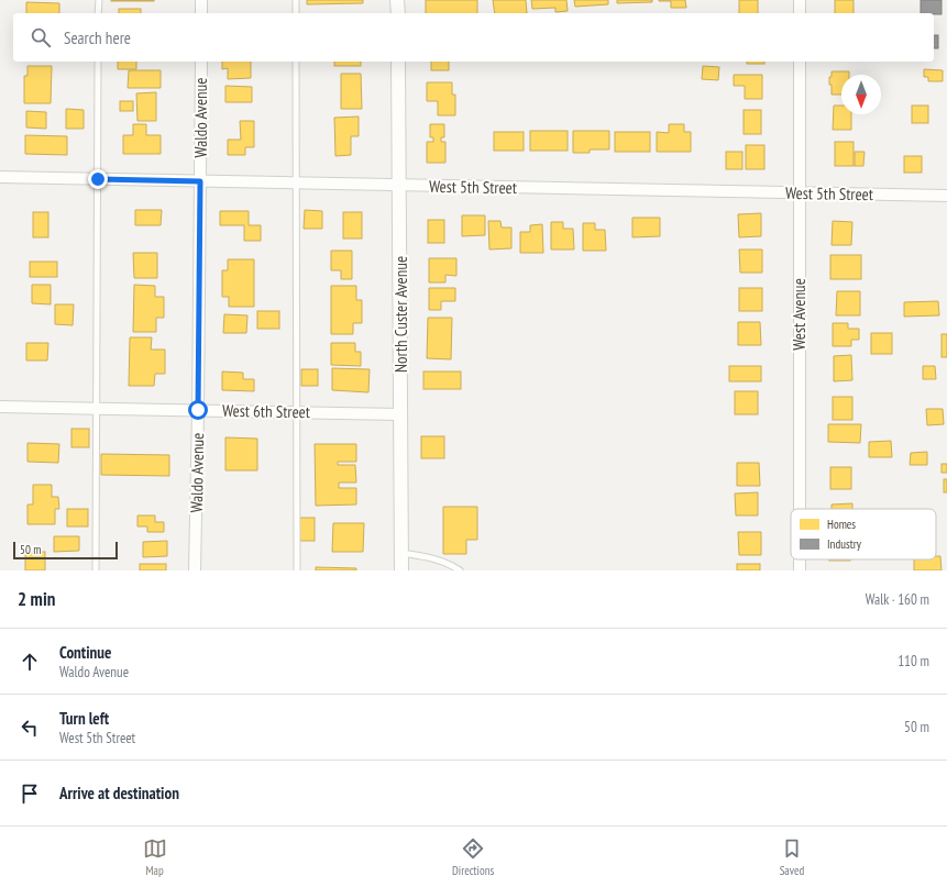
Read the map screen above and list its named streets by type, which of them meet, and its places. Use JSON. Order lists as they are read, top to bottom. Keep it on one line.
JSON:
{"streets":{"street":["Waldo Avenue","West 5th Street","North Custer Avenue","West Avenue","West 6th Street"]},"crossings":[["Waldo Avenue","West 5th Street"],["Waldo Avenue","West 6th Street"],["West 5th Street","North Custer Avenue"],["West 5th Street","West Avenue"],["North Custer Avenue","West 6th Street"]],"legend":["Homes","Industry"],"scale_bar":"50 m","north":"bottom","page":{"search":"Search here","scale":"50 m","heading":["2 min","Walk · 160 m"],"list":[["Continue","Waldo Avenue","110 m"],["Turn left","West 5th Street","50 m"],"Arrive at destination"],"nav":["Map","Directions","Saved"]}}
